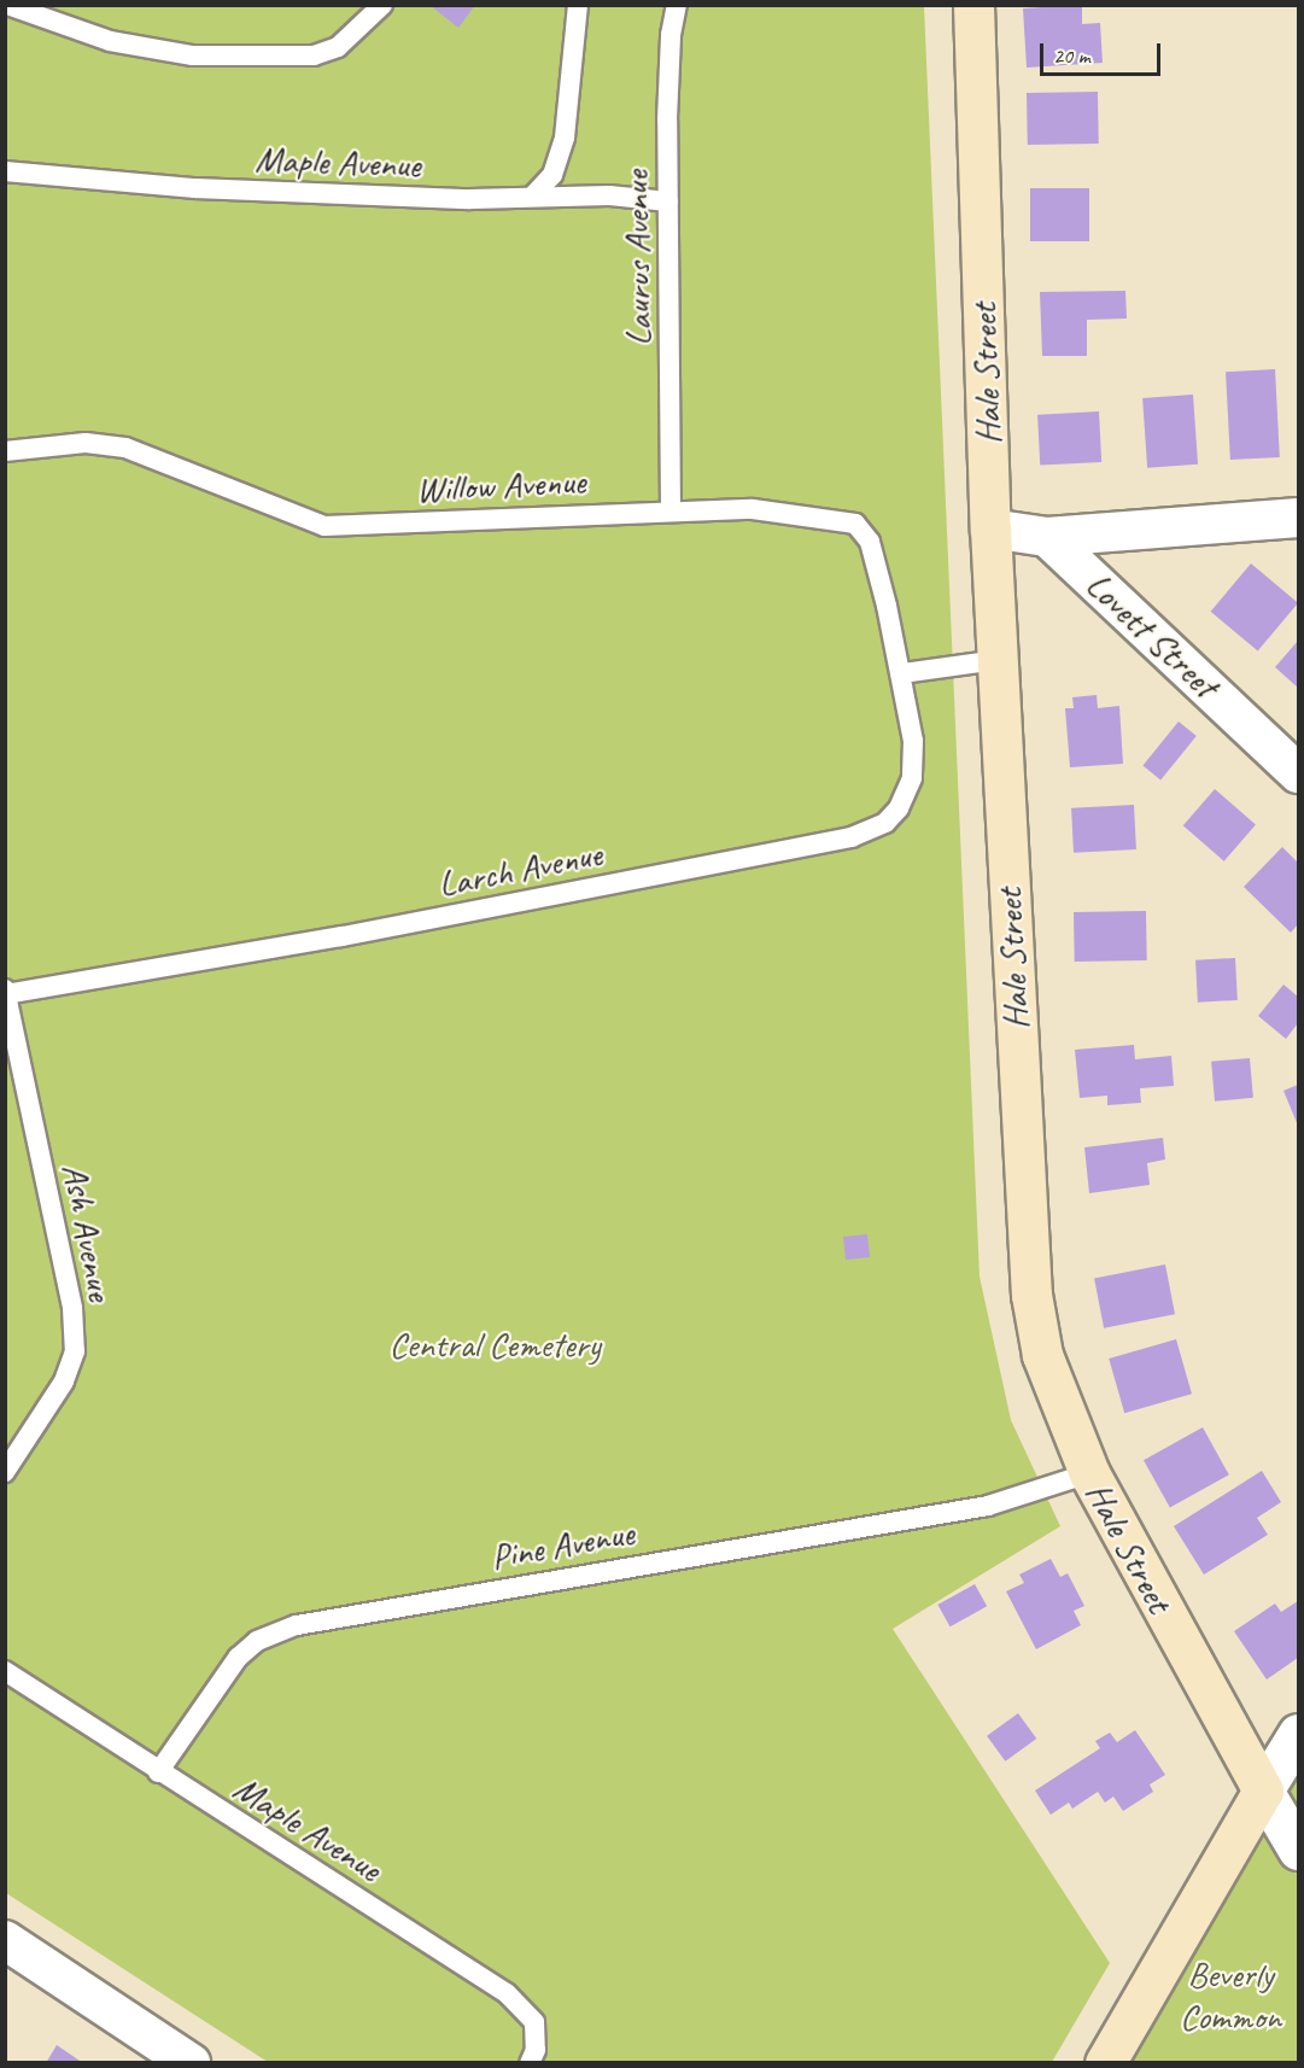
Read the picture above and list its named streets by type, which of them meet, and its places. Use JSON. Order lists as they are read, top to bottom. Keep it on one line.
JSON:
{"streets":{"main road":["Hale Street"],"street":["Lovett Street"],"lane":["Maple Avenue","Laurus Avenue","Willow Avenue","Larch Avenue","Ash Avenue","Pine Avenue"]},"crossings":[["Maple Avenue","Laurus Avenue"],["Maple Avenue","Pine Avenue"],["Laurus Avenue","Willow Avenue"],["Hale Street","Pine Avenue"],["Willow Avenue","Larch Avenue"],["Larch Avenue","Ash Avenue"]],"parks":["Central Cemetery","Beverly Common"],"scale_bar":"20 m"}
